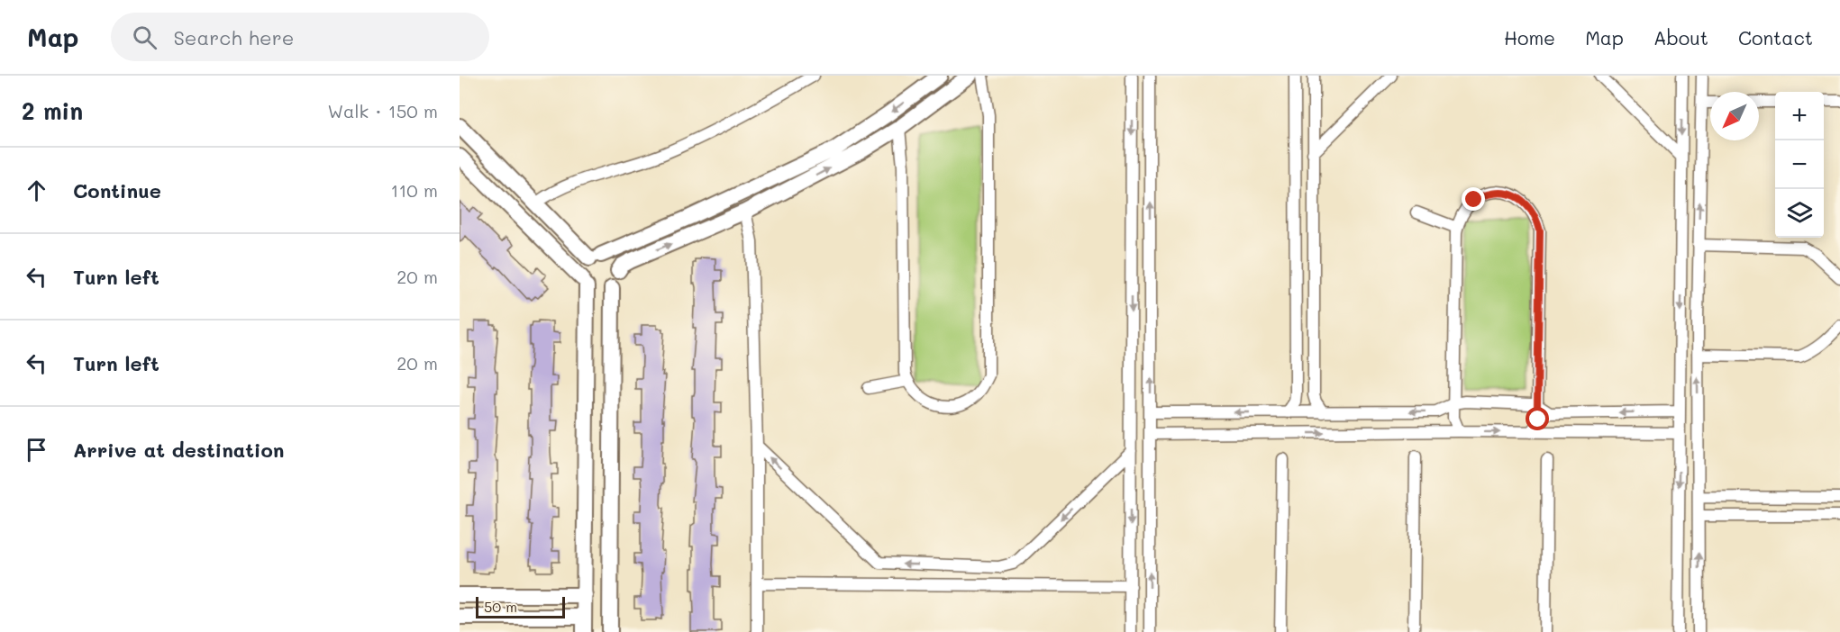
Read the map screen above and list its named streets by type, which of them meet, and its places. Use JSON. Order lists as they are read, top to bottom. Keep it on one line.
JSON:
{"scale_bar":"50 m","north":"bottom left","page":{"header":"Map","search":"Search here","nav":["Home","Map","About","Contact"],"heading":["2 min","Walk · 150 m"],"map_buttons":["+","−"],"list":[["Continue","110 m"],["Turn left","20 m"],["Turn left","20 m"],"Arrive at destination"],"scale":"50 m"}}
